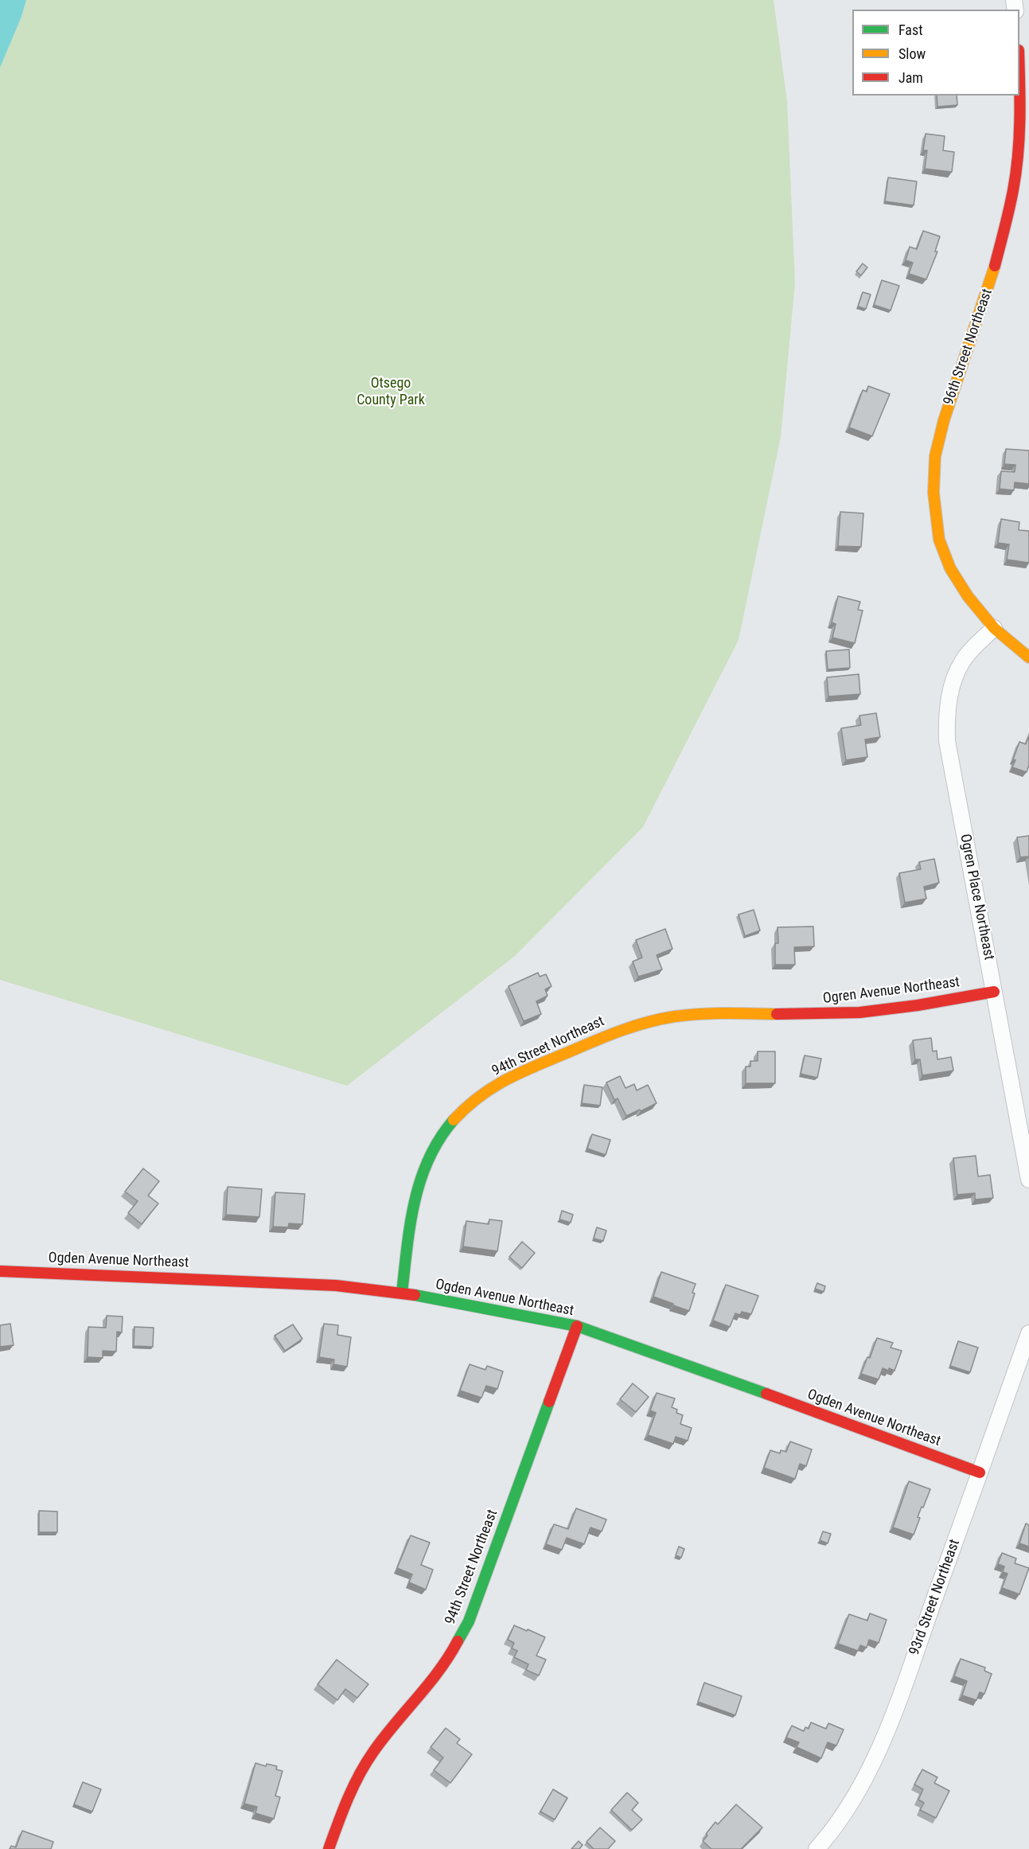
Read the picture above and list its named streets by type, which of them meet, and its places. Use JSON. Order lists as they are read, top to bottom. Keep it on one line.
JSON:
{"streets":{"street":["96th Street Northeast","Ogren Place Northeast","Ogren Avenue Northeast","94th Street Northeast","Ogden Avenue Northeast","93rd Street Northeast"]},"crossings":[["96th Street Northeast","Ogren Place Northeast"],["Ogren Place Northeast","Ogren Avenue Northeast"],["Ogren Avenue Northeast","94th Street Northeast"],["94th Street Northeast","Ogden Avenue Northeast"],["Ogden Avenue Northeast","93rd Street Northeast"]],"parks":["Otsego County Park"],"legend":["Fast","Slow","Jam"]}
